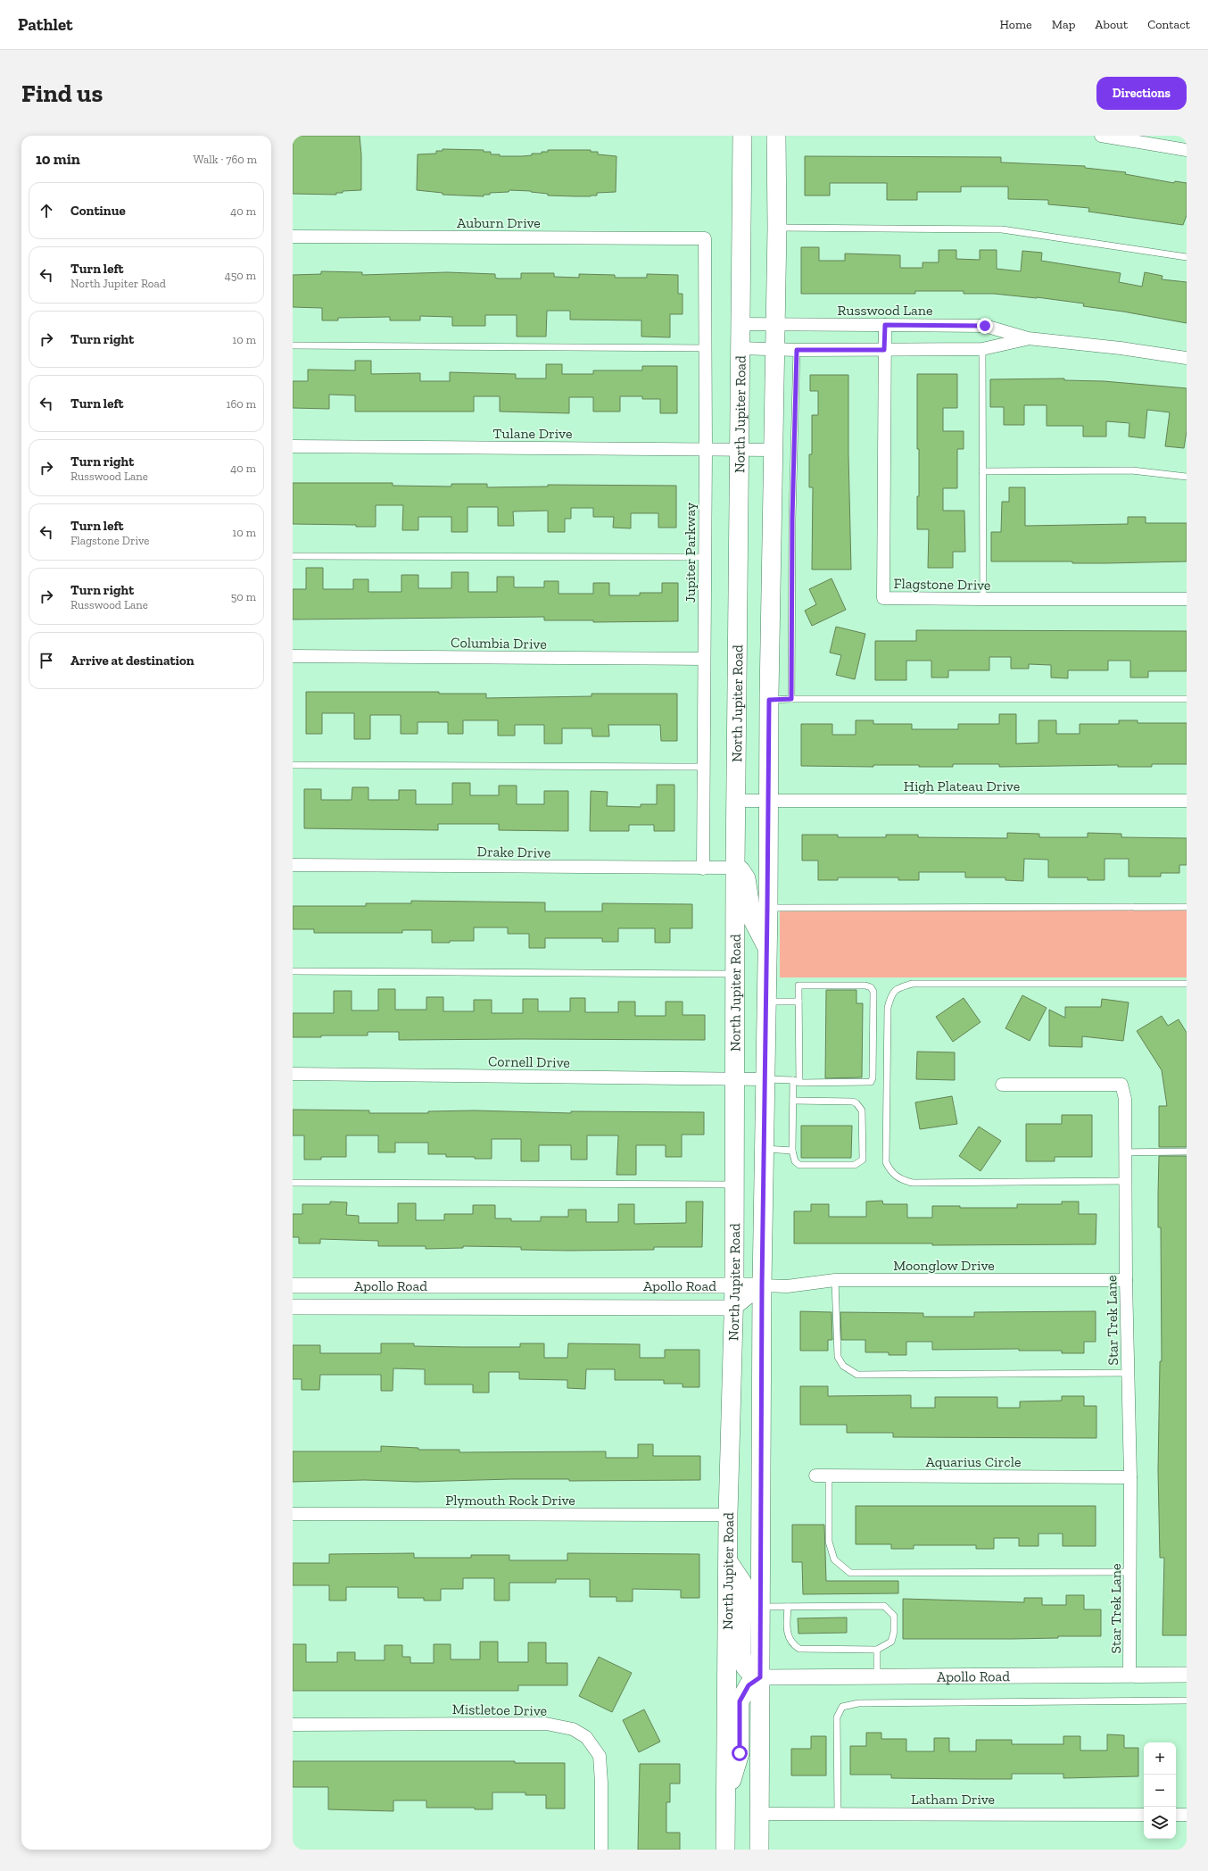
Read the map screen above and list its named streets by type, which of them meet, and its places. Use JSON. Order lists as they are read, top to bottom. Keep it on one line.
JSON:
{"streets":{"main road":["North Jupiter Road"],"street":["Auburn Drive","Russwood Lane","Tulane Drive","Jupiter Parkway","Flagstone Drive","Columbia Drive","High Plateau Drive","Drake Drive","Cornell Drive","Moonglow Drive","Apollo Road","Star Trek Lane","Aquarius Circle","Plymouth Rock Drive","Mistletoe Drive","Latham Drive"]},"crossings":[["Auburn Drive","Jupiter Parkway"],["Russwood Lane","North Jupiter Road"],["Russwood Lane","Flagstone Drive"],["North Jupiter Road","Tulane Drive"],["North Jupiter Road","High Plateau Drive"],["North Jupiter Road","Drake Drive"],["North Jupiter Road","Cornell Drive"],["North Jupiter Road","Moonglow Drive"],["North Jupiter Road","Apollo Road"],["North Jupiter Road","Plymouth Rock Drive"],["North Jupiter Road","Latham Drive"],["Tulane Drive","Jupiter Parkway"],["Jupiter Parkway","Columbia Drive"],["Jupiter Parkway","Drake Drive"],["Moonglow Drive","Apollo Road"],["Moonglow Drive","Star Trek Lane"],["Apollo Road","Star Trek Lane"],["Star Trek Lane","Aquarius Circle"]],"page":{"header":"Pathlet","nav":["Home","Map","About","Contact"],"buttons":"Directions","title":"Find us","heading":["10 min","Walk · 760 m"],"list":[["Continue","40 m"],["Turn left","North Jupiter Road","450 m"],["Turn right","10 m"],["Turn left","160 m"],["Turn right","Russwood Lane","40 m"],["Turn left","Flagstone Drive","10 m"],["Turn right","Russwood Lane","50 m"],"Arrive at destination"],"map_buttons":["+","−"]}}
